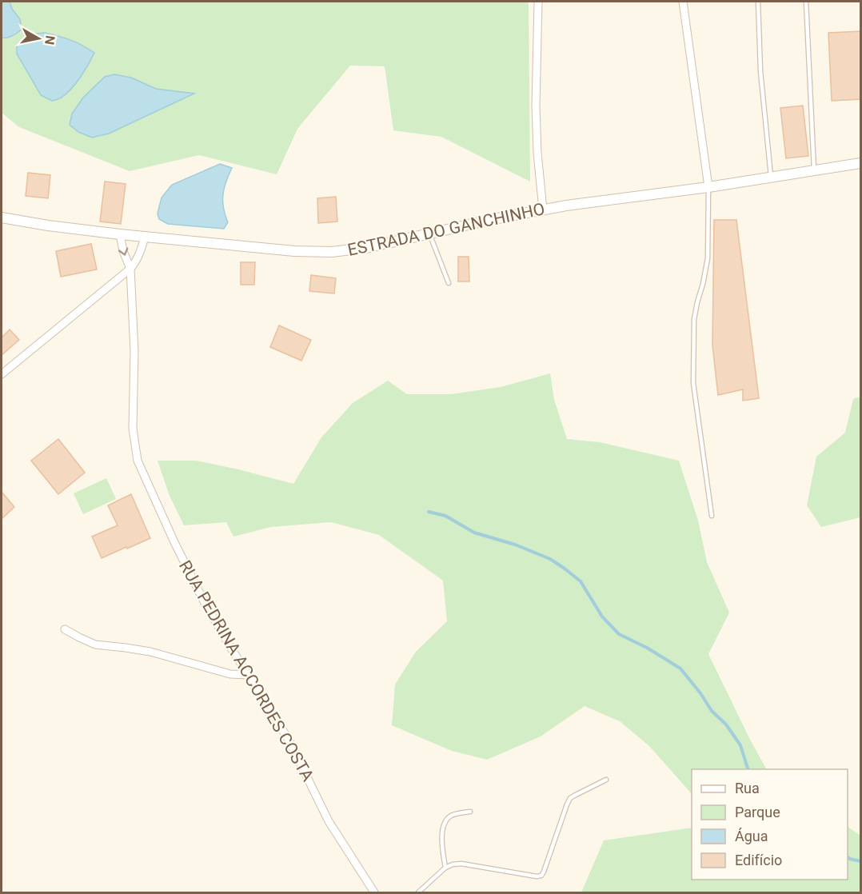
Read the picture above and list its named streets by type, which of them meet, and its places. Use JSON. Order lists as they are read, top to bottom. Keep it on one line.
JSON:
{"streets":{"street":["ESTRADA DO GANCHINHO","RUA PEDRINA ACCORDES COSTA"]},"crossings":[["ESTRADA DO GANCHINHO","RUA PEDRINA ACCORDES COSTA"]],"legend":["Rua","Parque","Água","Edifício"],"north":"right"}
